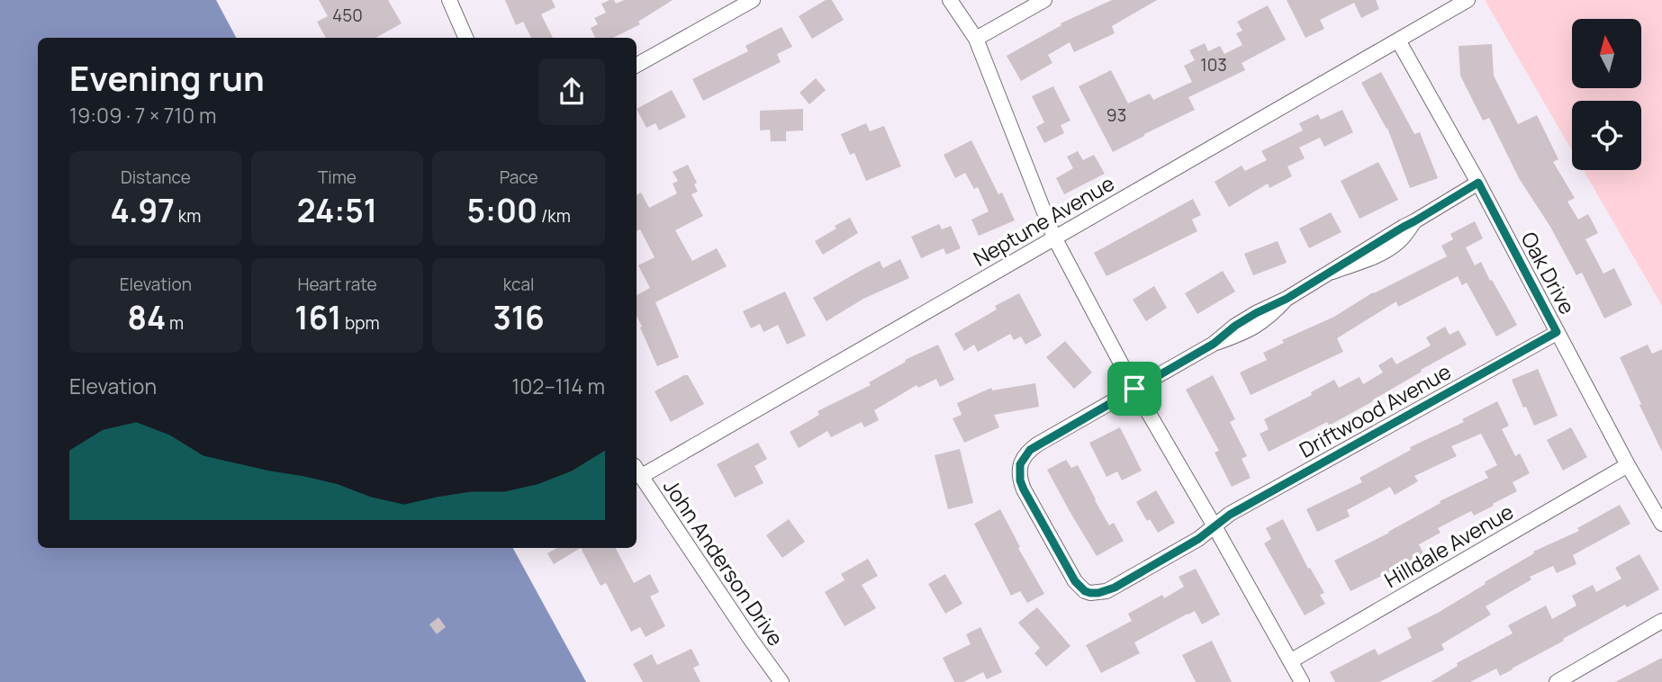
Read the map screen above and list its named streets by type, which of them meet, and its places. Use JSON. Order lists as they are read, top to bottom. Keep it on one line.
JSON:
{"streets":{"street":["Neptune Avenue","Oak Drive","Driftwood Avenue","Hilldale Avenue","John Anderson Drive"]},"crossings":[["Neptune Avenue","Oak Drive"],["Neptune Avenue","John Anderson Drive"],["Oak Drive","Driftwood Avenue"],["Oak Drive","Hilldale Avenue"]],"house_numbers":["450","103","93"],"north":"top","page":{"heading":["Evening run","19:09 · 7 × 710 m"],"stats":[["Distance","4.97 km"],["Time","24:51"],["Pace","5:00 /km"],["Elevation","84 m"],["Heart rate","161 bpm"],["kcal","316"]],"chart":["Elevation","102–114 m"]}}
